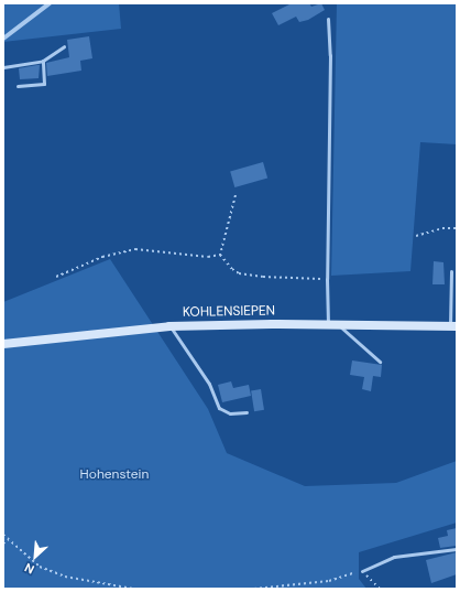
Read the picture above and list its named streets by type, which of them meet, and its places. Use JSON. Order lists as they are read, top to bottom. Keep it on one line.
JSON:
{"streets":{"street":["KOHLENSIEPEN"]},"parks":["Hohenstein"],"north":"bottom left"}
